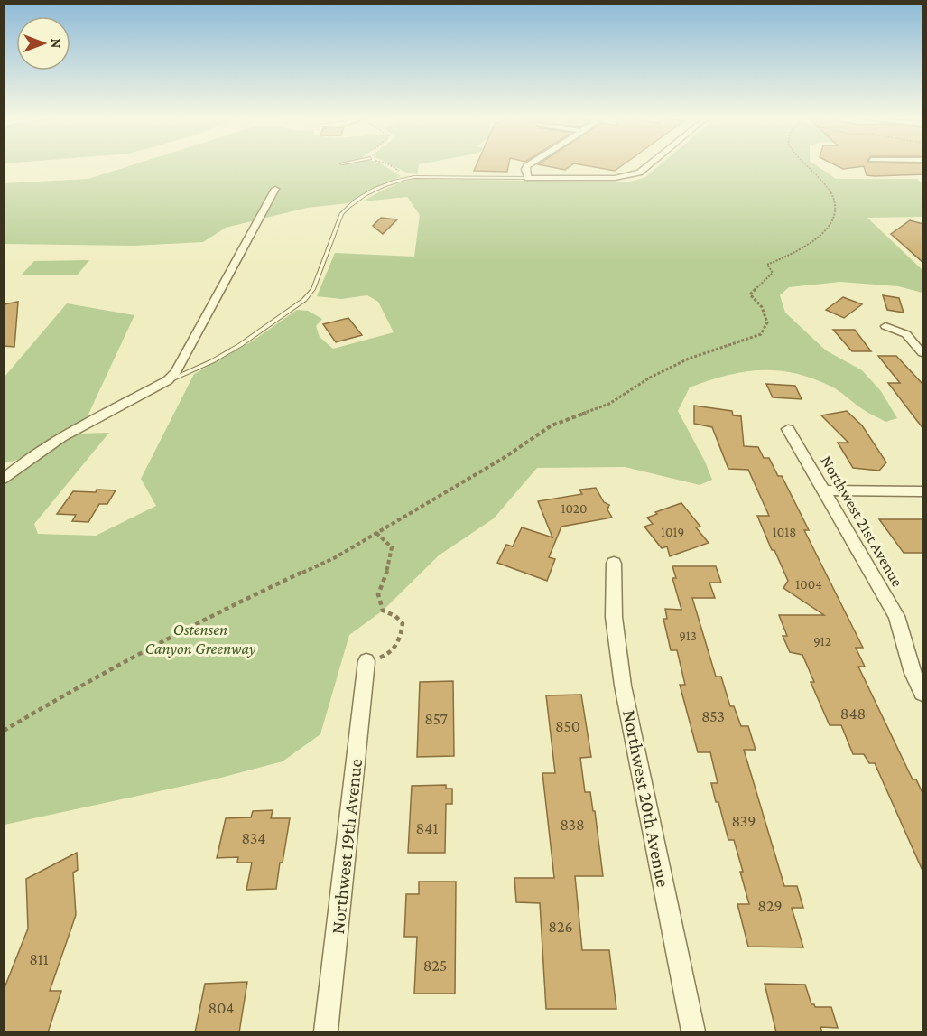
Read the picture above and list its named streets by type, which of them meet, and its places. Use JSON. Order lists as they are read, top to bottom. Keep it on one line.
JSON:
{"streets":{"street":["Northwest 21st Avenue","Northwest 20th Avenue","Northwest 19th Avenue"]},"parks":["Ostensen Canyon Greenway"],"house_numbers":["1020","1019","1018","1004","913","912","848","853","857","850","839","838","841","834","829","826","811","825","804"],"north":"right"}
